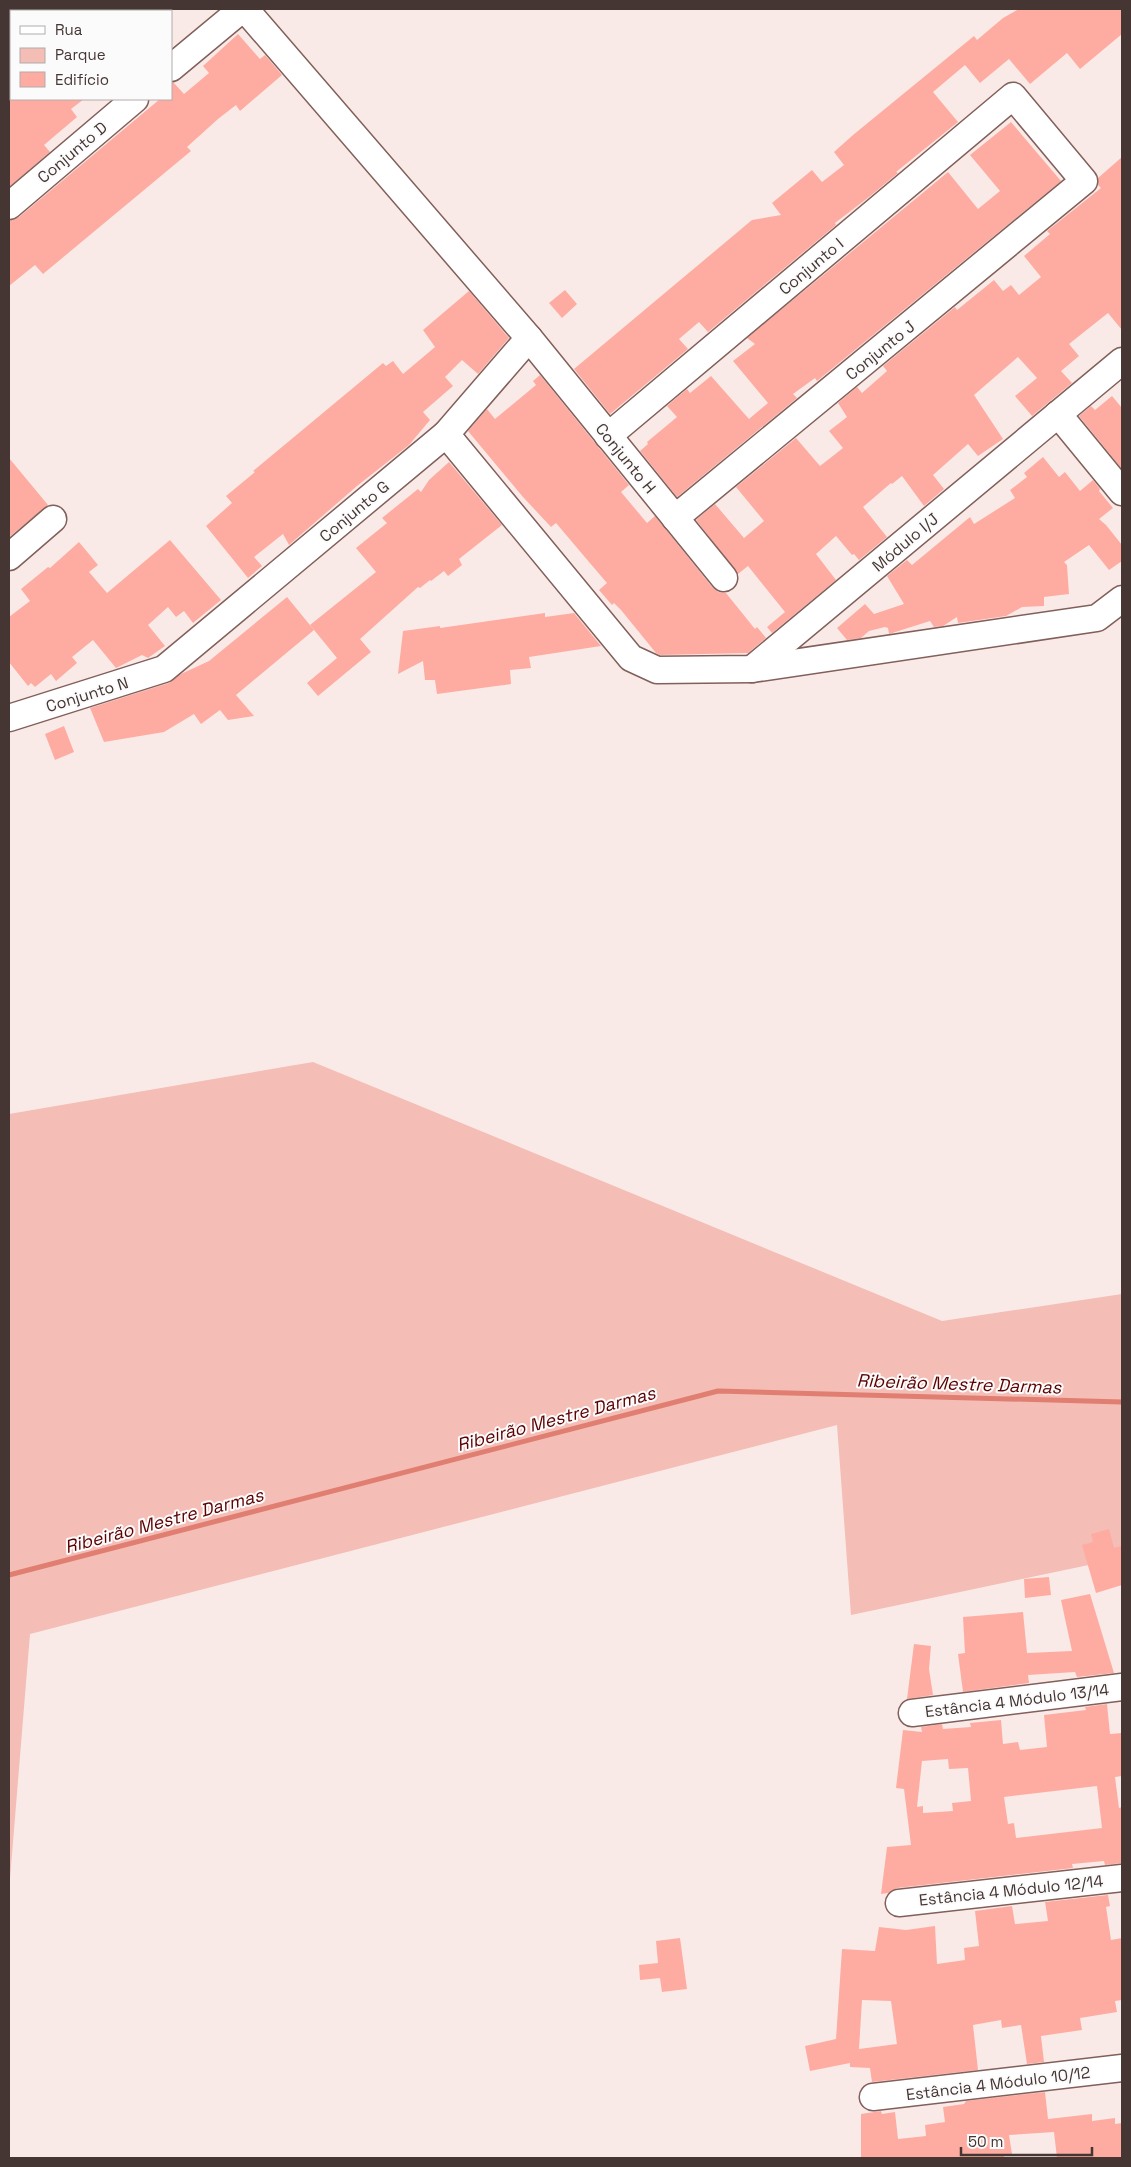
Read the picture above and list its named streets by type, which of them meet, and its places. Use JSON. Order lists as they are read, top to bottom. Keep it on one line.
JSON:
{"streets":{"street":["Conjunto D","Conjunto I","Conjunto J","Conjunto H","Conjunto G","Módulo I/J","Conjunto N","Estância 4 Módulo 13/14","Estância 4 Módulo 12/14","Estância 4 Módulo 10/12"]},"crossings":[["Conjunto I","Conjunto J"],["Conjunto I","Conjunto H"],["Conjunto J","Conjunto H"],["Conjunto H","Conjunto G"],["Conjunto G","Conjunto N"]],"water":["Ribeirão Mestre Darmas"],"legend":["Rua","Parque","Edifício"],"scale_bar":"50 m"}
